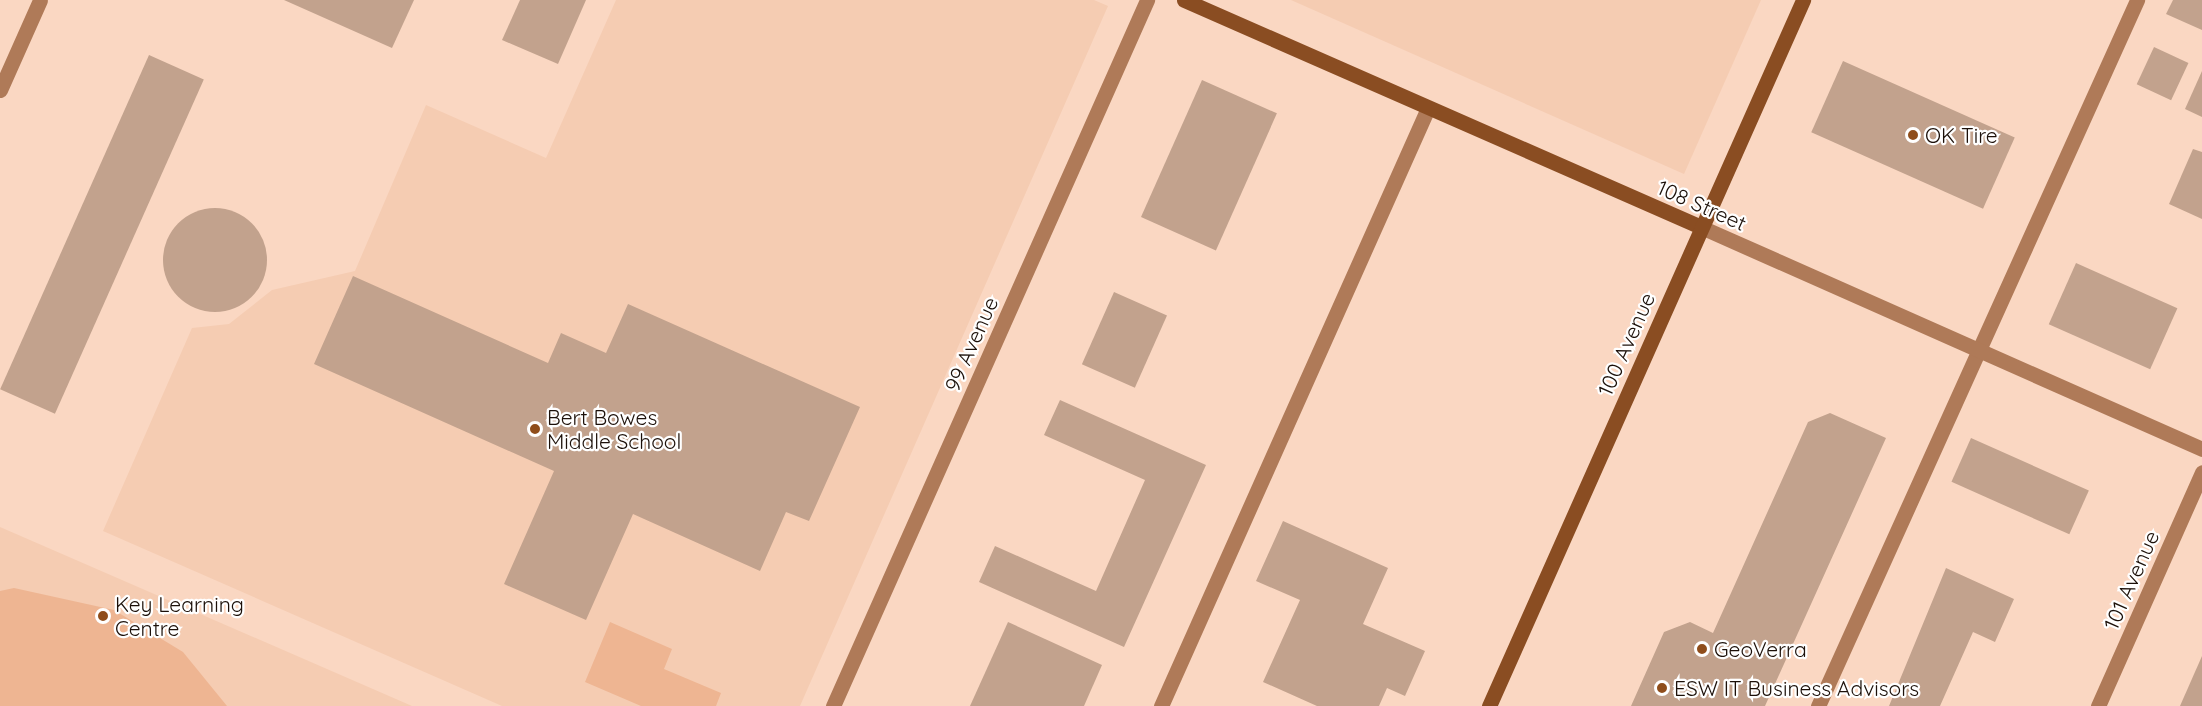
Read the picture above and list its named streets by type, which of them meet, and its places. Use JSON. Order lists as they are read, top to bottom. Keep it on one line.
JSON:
{"streets":{"main road":["108 Street","100 Avenue"],"street":["99 Avenue","101 Avenue"]},"crossings":[["108 Street","100 Avenue"]],"places":["OK Tire","Bert Bowes Middle School","Key Learning Centre","GeoVerra","ESW IT Business Advisors"]}
